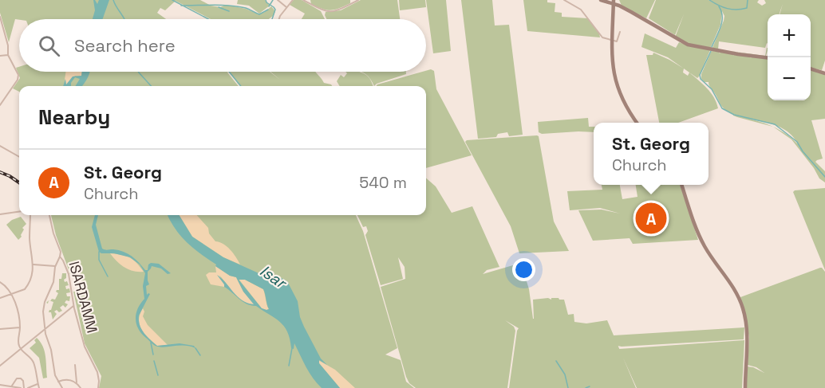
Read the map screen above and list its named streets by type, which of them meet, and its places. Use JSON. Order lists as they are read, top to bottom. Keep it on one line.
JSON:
{"streets":{"street":["ISARDAMM"]},"water":["Isar"],"page":{"map_buttons":["+","−"],"search":"Search here","heading":"Nearby","popup":["St. Georg","Church"],"list":[{"mark":"A","name":"St. Georg","note":"Church","value":"540 m"}],"pins":"A"}}
